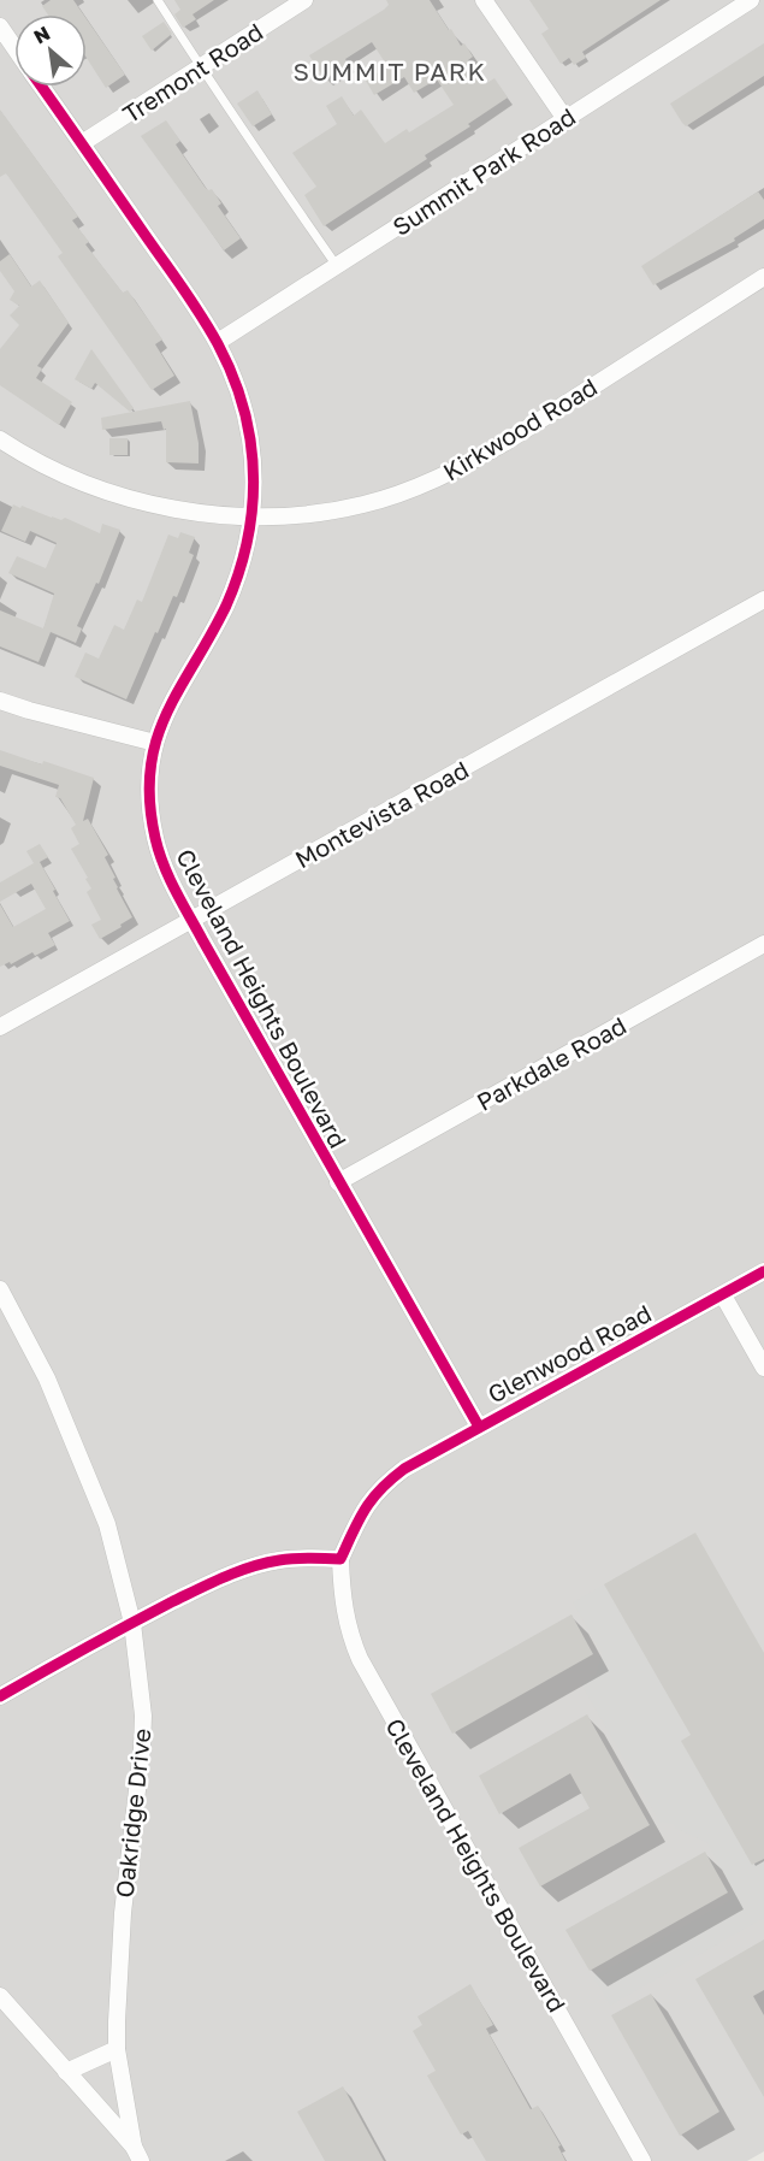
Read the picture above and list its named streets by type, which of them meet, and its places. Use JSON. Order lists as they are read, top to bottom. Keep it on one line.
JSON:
{"streets":{"street":["Tremont Road","Summit Park Road","Kirkwood Road","Montevista Road","Cleveland Heights Boulevard","Parkdale Road","Glenwood Road","Oakridge Drive"]},"crossings":[["Tremont Road","Cleveland Heights Boulevard"],["Summit Park Road","Cleveland Heights Boulevard"],["Kirkwood Road","Cleveland Heights Boulevard"],["Montevista Road","Cleveland Heights Boulevard"],["Cleveland Heights Boulevard","Parkdale Road"],["Cleveland Heights Boulevard","Glenwood Road"]],"districts":["SUMMIT PARK"],"north":"top left"}
